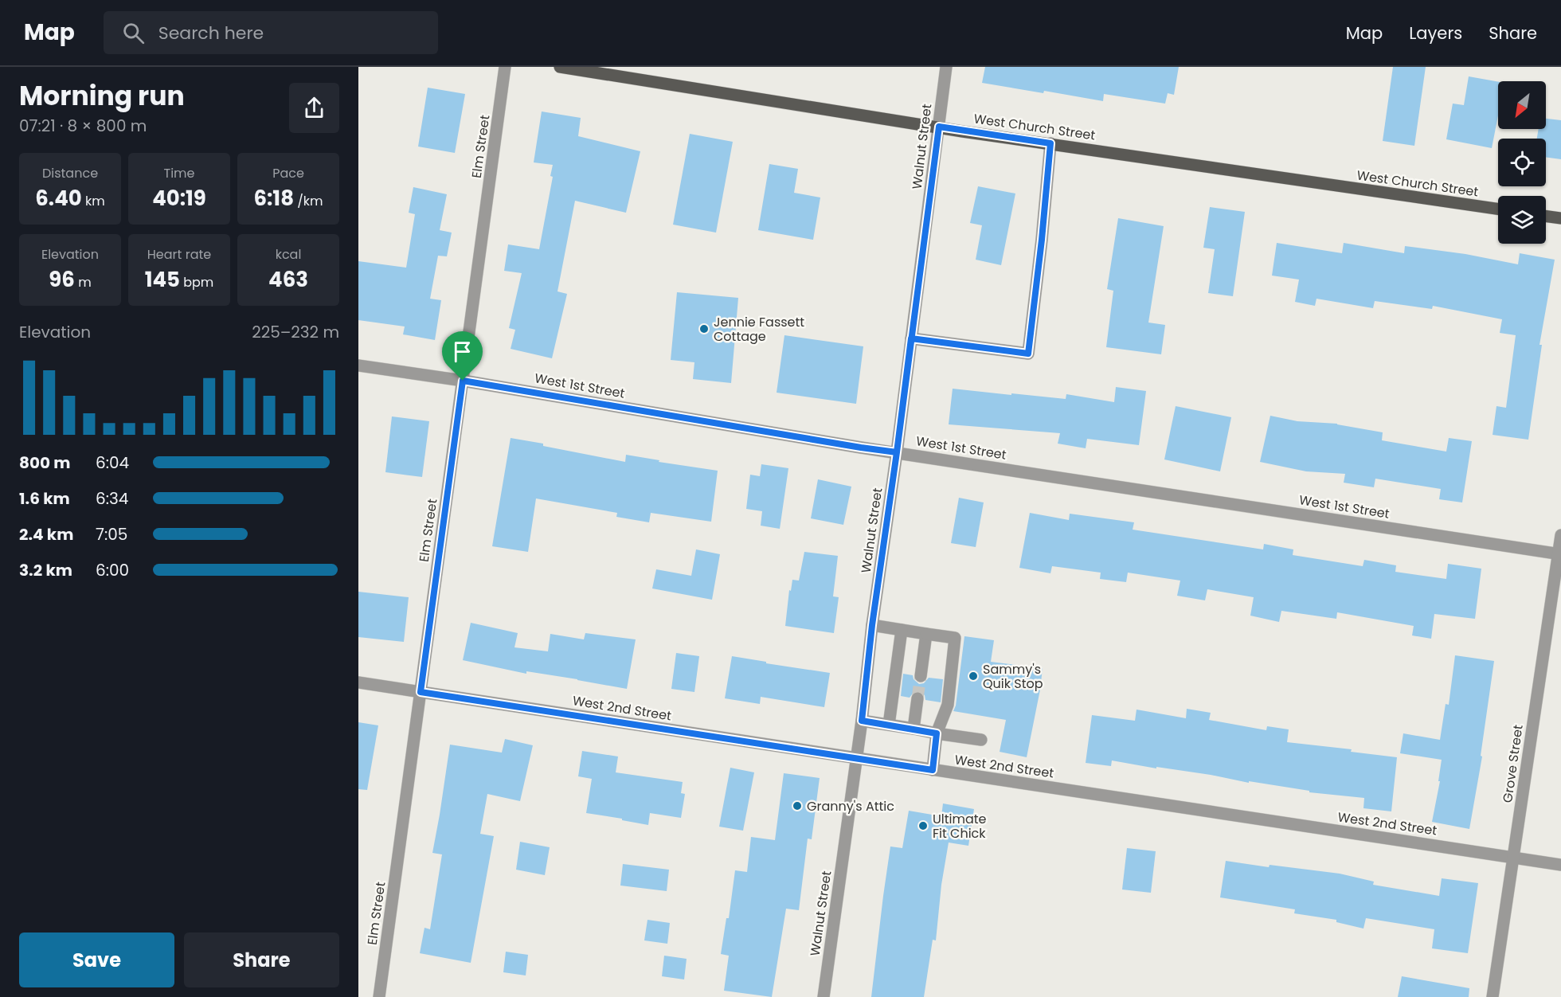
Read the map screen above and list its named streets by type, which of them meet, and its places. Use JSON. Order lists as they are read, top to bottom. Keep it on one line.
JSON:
{"streets":{"main road":["West Church Street"],"street":["Elm Street","Walnut Street","West 1st Street","West 2nd Street","Grove Street"]},"crossings":[["West Church Street","Walnut Street"],["Elm Street","West 1st Street"],["Elm Street","West 2nd Street"],["Walnut Street","West 1st Street"],["Walnut Street","West 2nd Street"],["West 1st Street","Grove Street"],["West 2nd Street","Grove Street"]],"places":["Jennie Fassett Cottage","Sammy's Quik Stop","Granny's Attic","Ultimate Fit Chick"],"north":"bottom left","page":{"header":"Map","search":"Search here","nav":["Map","Layers","Share"],"heading":["Morning run","07:21 · 8 × 800 m"],"stats":[["Distance","6.40 km"],["Time","40:19"],["Pace","6:18 /km"],["Elevation","96 m"],["Heart rate","145 bpm"],["kcal","463"]],"chart":["Elevation","225–232 m"],"list":[{"name":"800 m","note":"6:04"},{"name":"1.6 km","note":"6:34"},{"name":"2.4 km","note":"7:05"},{"name":"3.2 km","note":"6:00"}],"buttons":["Save","Share"]}}
